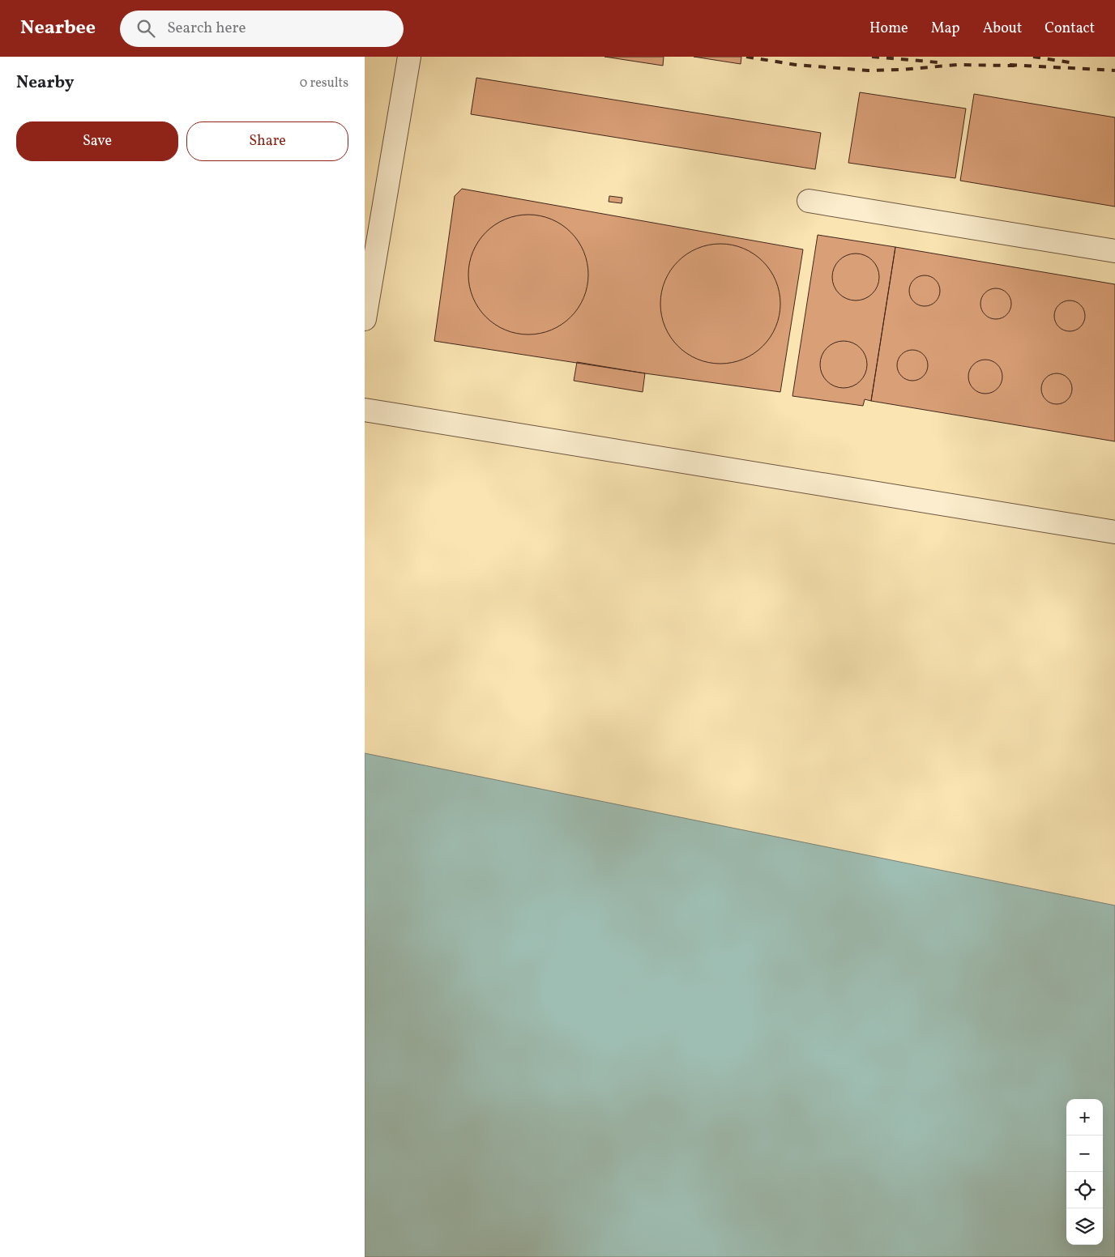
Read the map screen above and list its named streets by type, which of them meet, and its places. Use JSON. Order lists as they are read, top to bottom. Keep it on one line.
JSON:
{"page":{"header":"Nearbee","search":"Search here","nav":["Home","Map","About","Contact"],"heading":["Nearby","0 results"],"buttons":["Save","Share"],"map_buttons":["+","−"]}}
